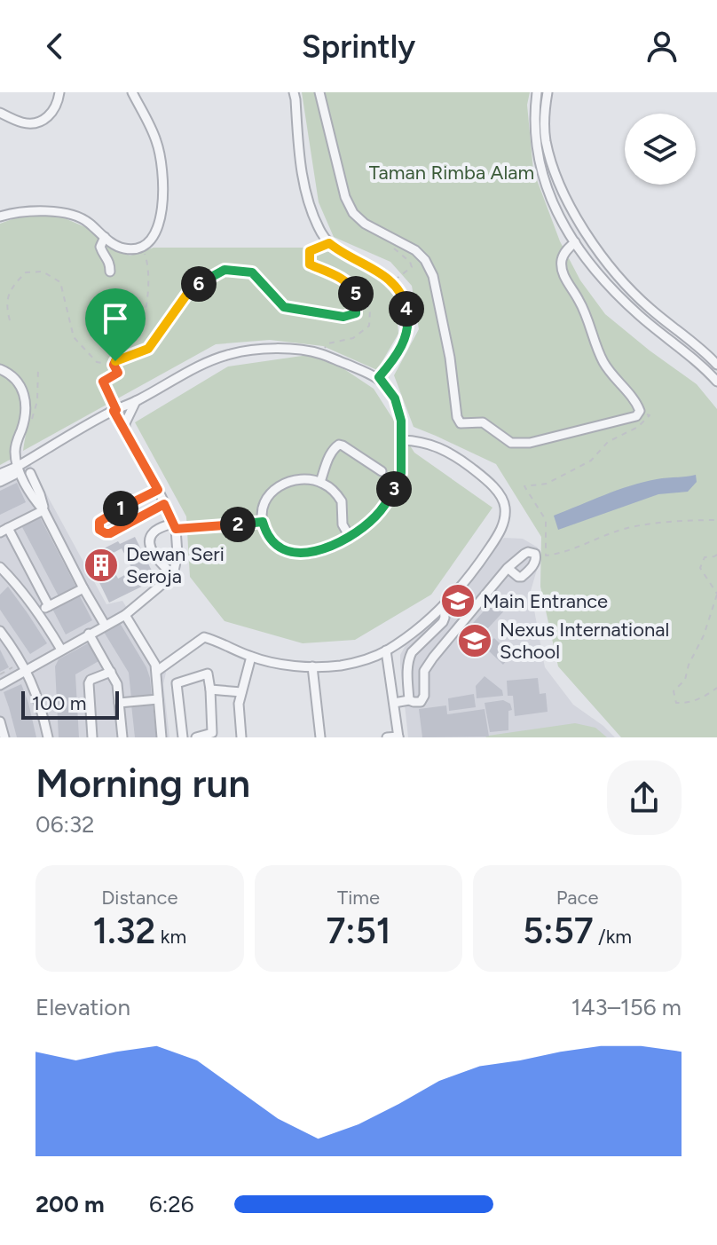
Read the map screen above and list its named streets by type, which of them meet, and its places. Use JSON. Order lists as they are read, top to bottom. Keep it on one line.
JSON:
{"parks":["Taman Rimba Alam"],"places":{"building":["Dewan Seri Seroja"],"school or university":["Main Entrance","Nexus International School"]},"scale_bar":"100 m","page":{"header":"Sprintly","pins":["6","5","4","3","1","2"],"scale":"100 m","heading":["Morning run","06:32"],"stats":[["Distance","1.32 km"],["Time","7:51"],["Pace","5:57 /km"]],"chart":["Elevation","143–156 m"],"list":[{"name":"200 m","note":"6:26"}]}}
